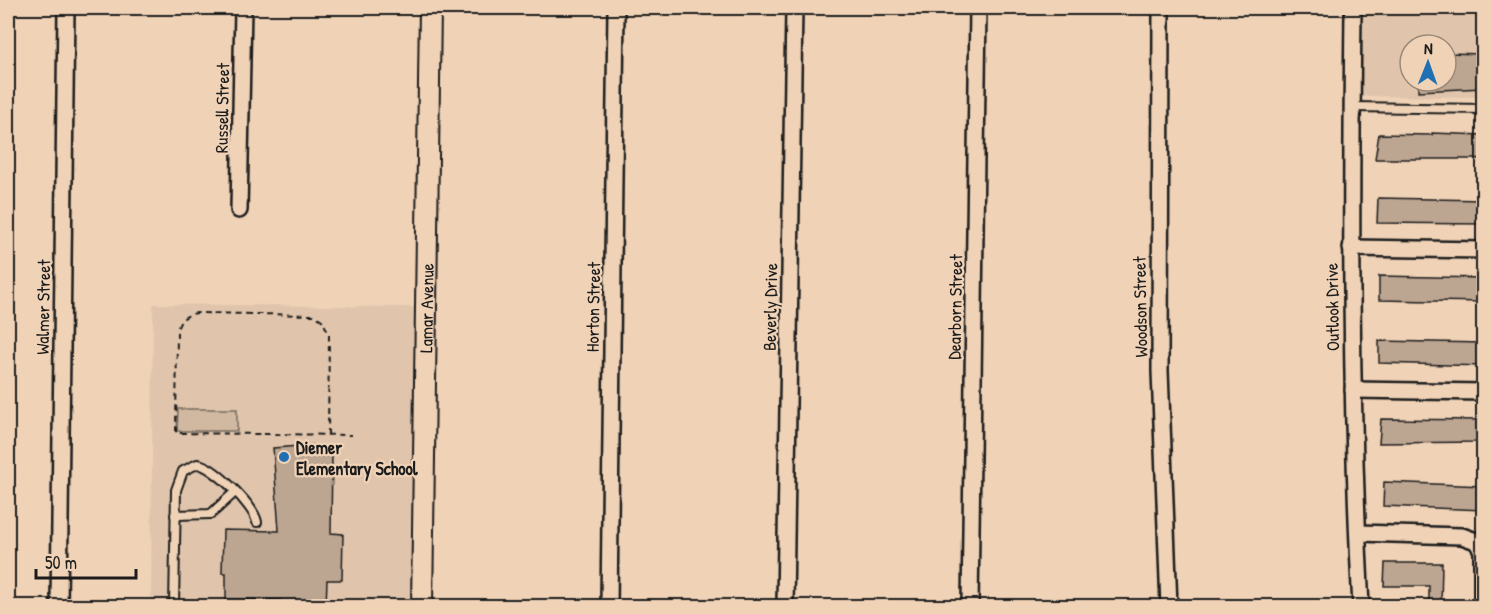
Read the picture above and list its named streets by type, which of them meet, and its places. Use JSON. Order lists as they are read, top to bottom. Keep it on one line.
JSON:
{"streets":{"street":["Russell Street","Walmer Street","Lamar Avenue","Horton Street","Beverly Drive","Dearborn Street","Woodson Street","Outlook Drive"]},"places":["Diemer Elementary School"],"scale_bar":"50 m","north":"top"}
